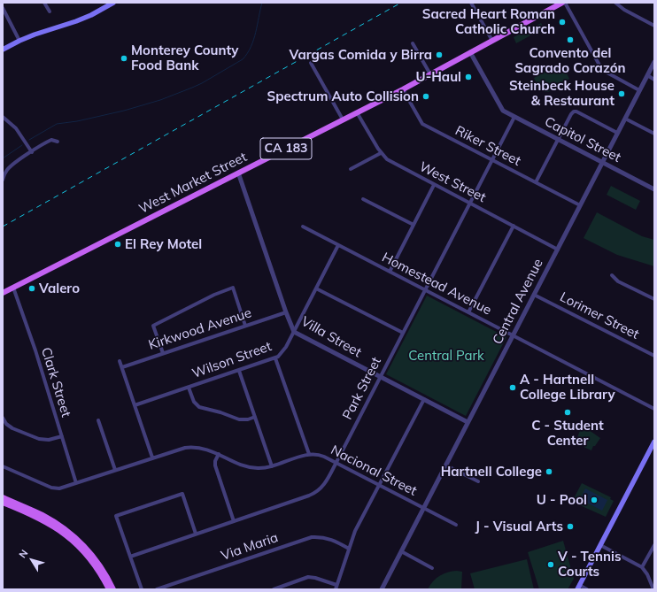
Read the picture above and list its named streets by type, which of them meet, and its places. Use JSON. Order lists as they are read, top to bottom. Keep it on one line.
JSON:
{"streets":{"main road":["CA 183","West Market Street"],"street":["Capitol Street","Riker Street","West Street","Homestead Avenue","Central Avenue","Lorimer Street","Kirkwood Avenue","Villa Street","Wilson Street","Clark Street","Park Street","Nacional Street","Via Maria"]},"crossings":[["Capitol Street","West Market Street"],["Capitol Street","Central Avenue"],["Capitol Street","Park Street"],["Riker Street","West Market Street"],["Riker Street","Central Avenue"],["Riker Street","Park Street"],["West Street","West Market Street"],["West Street","Central Avenue"],["West Street","Park Street"],["West Market Street","Villa Street"],["West Market Street","Clark Street"],["Homestead Avenue","Central Avenue"],["Homestead Avenue","Wilson Street"],["Homestead Avenue","Park Street"],["Central Avenue","Lorimer Street"],["Central Avenue","Villa Street"],["Central Avenue","Nacional Street"],["Kirkwood Avenue","Villa Street"],["Villa Street","Wilson Street"],["Villa Street","Park Street"],["Clark Street","Nacional Street"],["Park Street","Nacional Street"]],"parks":["Central Park"],"places":["Sacred Heart Roman Catholic Church","Convento del Sagrado Corazón","Vargas Comida y Birra","Monterey County Food Bank","U-Haul","Steinbeck House & Restaurant","Spectrum Auto Collision","El Rey Motel","Valero","A - Hartnell College Library","C - Student Center","Hartnell College","U - Pool","J - Visual Arts","V - Tennis Courts"],"north":"top left"}
